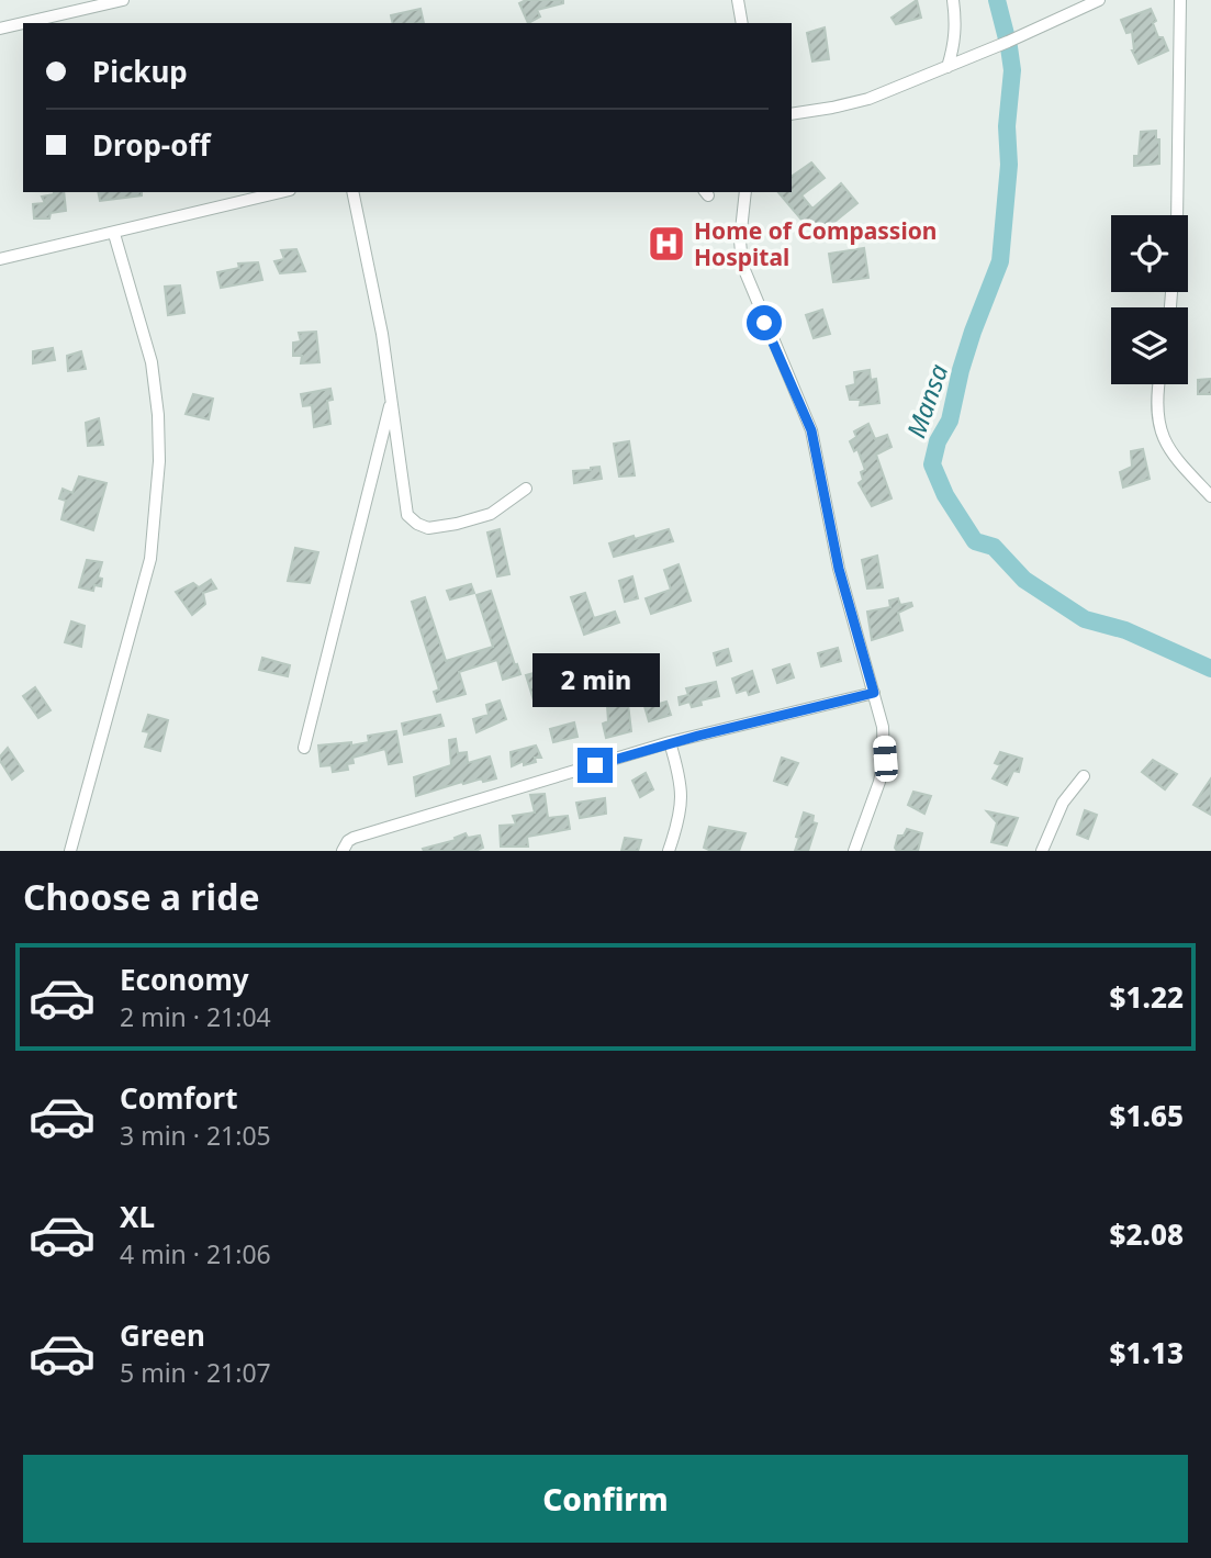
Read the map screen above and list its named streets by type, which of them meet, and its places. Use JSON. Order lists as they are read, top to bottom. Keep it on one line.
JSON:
{"water":["Mansa"],"places":{"hospital":["Home of Compassion Hospital"]},"page":{"banner":["Pickup","Drop-off"],"bubble":"2 min","heading":"Choose a ride","list":[{"name":"Economy","note":"2 min · 21:04","value":"$1.22"},{"name":"Comfort","note":"3 min · 21:05","value":"$1.65"},{"name":"XL","note":"4 min · 21:06","value":"$2.08"},{"name":"Green","note":"5 min · 21:07","value":"$1.13"}],"buttons":"Confirm"}}
